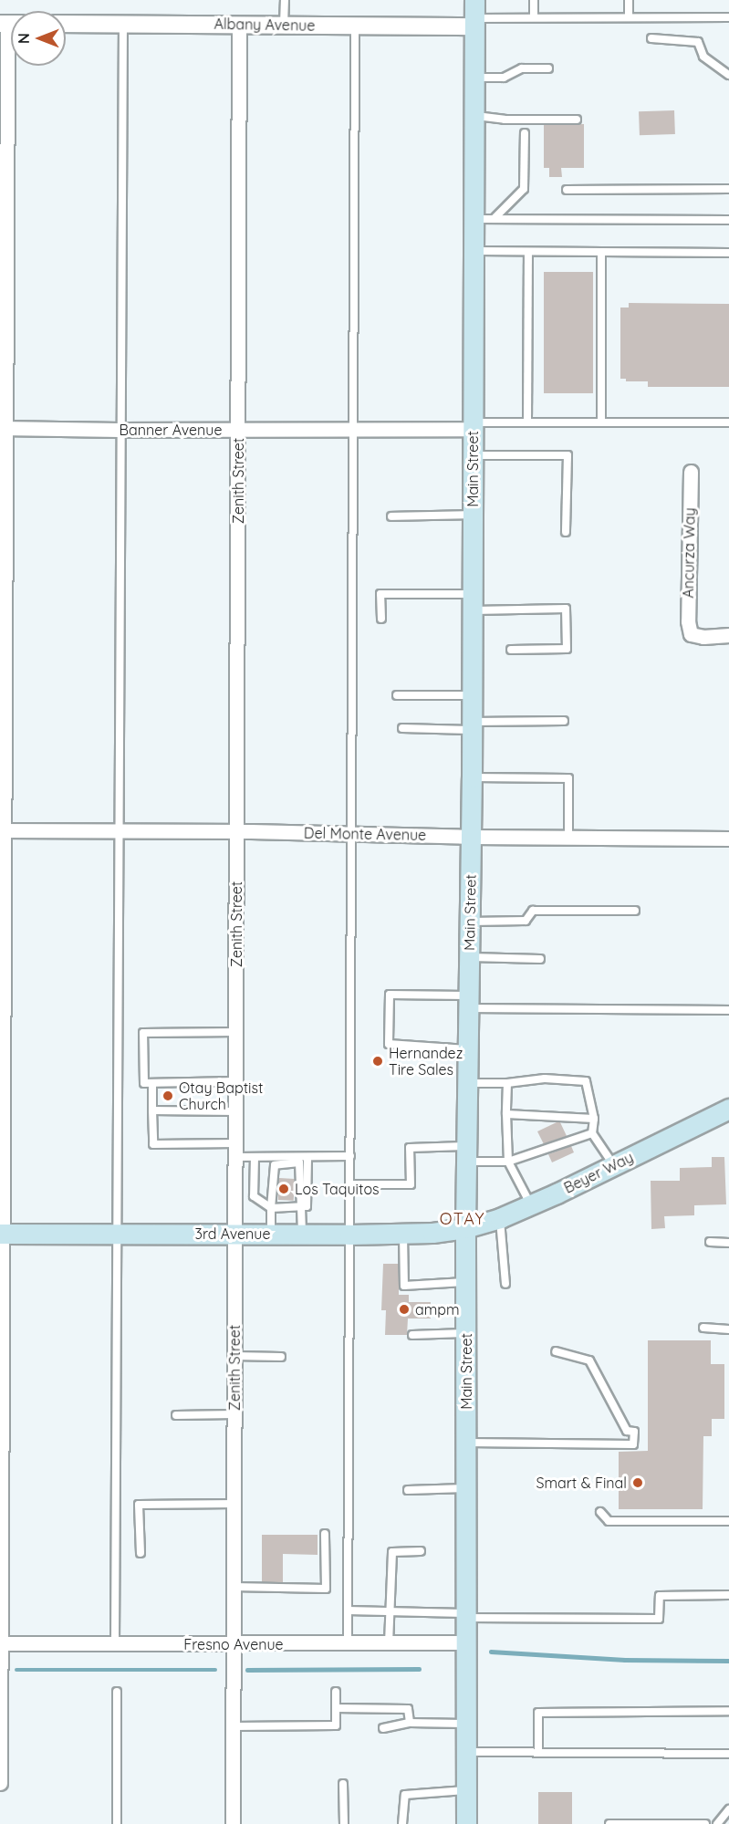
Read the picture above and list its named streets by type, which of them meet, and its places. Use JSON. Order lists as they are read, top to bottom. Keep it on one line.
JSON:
{"streets":{"main road":["Main Street","Beyer Way","3rd Avenue"],"street":["Albany Avenue","Banner Avenue","Zenith Street","Ancurza Way","Del Monte Avenue","Fresno Avenue"]},"crossings":[["Albany Avenue","Main Street"],["Albany Avenue","Zenith Street"],["Banner Avenue","Main Street"],["Banner Avenue","Zenith Street"],["Main Street","Del Monte Avenue"],["Main Street","Beyer Way"],["Main Street","3rd Avenue"],["Main Street","Fresno Avenue"],["Zenith Street","Del Monte Avenue"],["Zenith Street","3rd Avenue"],["Zenith Street","Fresno Avenue"],["Beyer Way","3rd Avenue"]],"districts":["OTAY"],"places":["Hernandez Tire Sales","Otay Baptist Church","Los Taquitos","ampm","Smart & Final"],"north":"left"}
